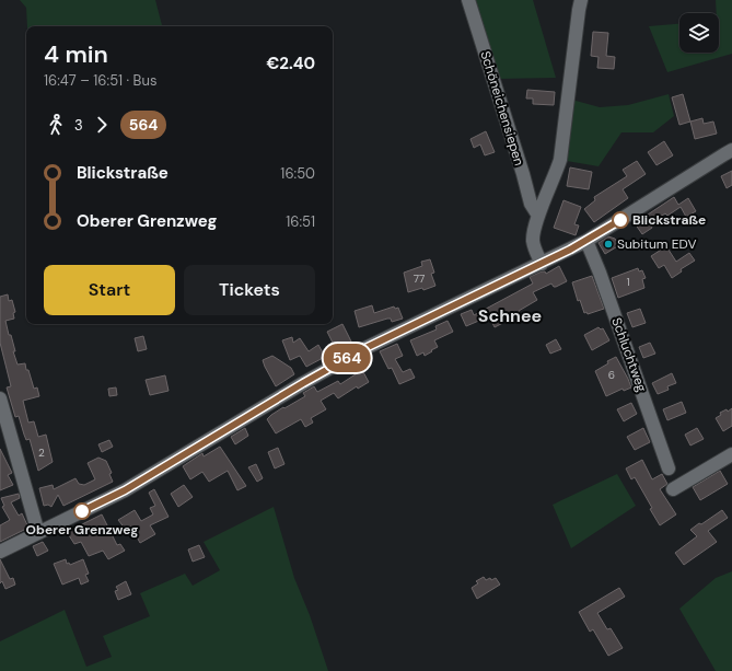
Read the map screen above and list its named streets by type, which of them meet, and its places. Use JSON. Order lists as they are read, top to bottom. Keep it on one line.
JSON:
{"streets":{"street":["Schöneichensiepen","Schluchtweg"]},"districts":["Schnee"],"places":["Blickstraße","Subitum EDV","Oberer Grenzweg"],"lines":["bus line 564"],"house_numbers":["77","1","6","2"],"page":{"on_map":"564","heading":["4 min","16:47 – 16:51 · Bus","€2.40"],"legs":["3","564"],"list":[{"name":"Blickstraße","value":"16:50"},{"name":"Oberer Grenzweg","value":"16:51"}],"buttons":["Start","Tickets"]}}
